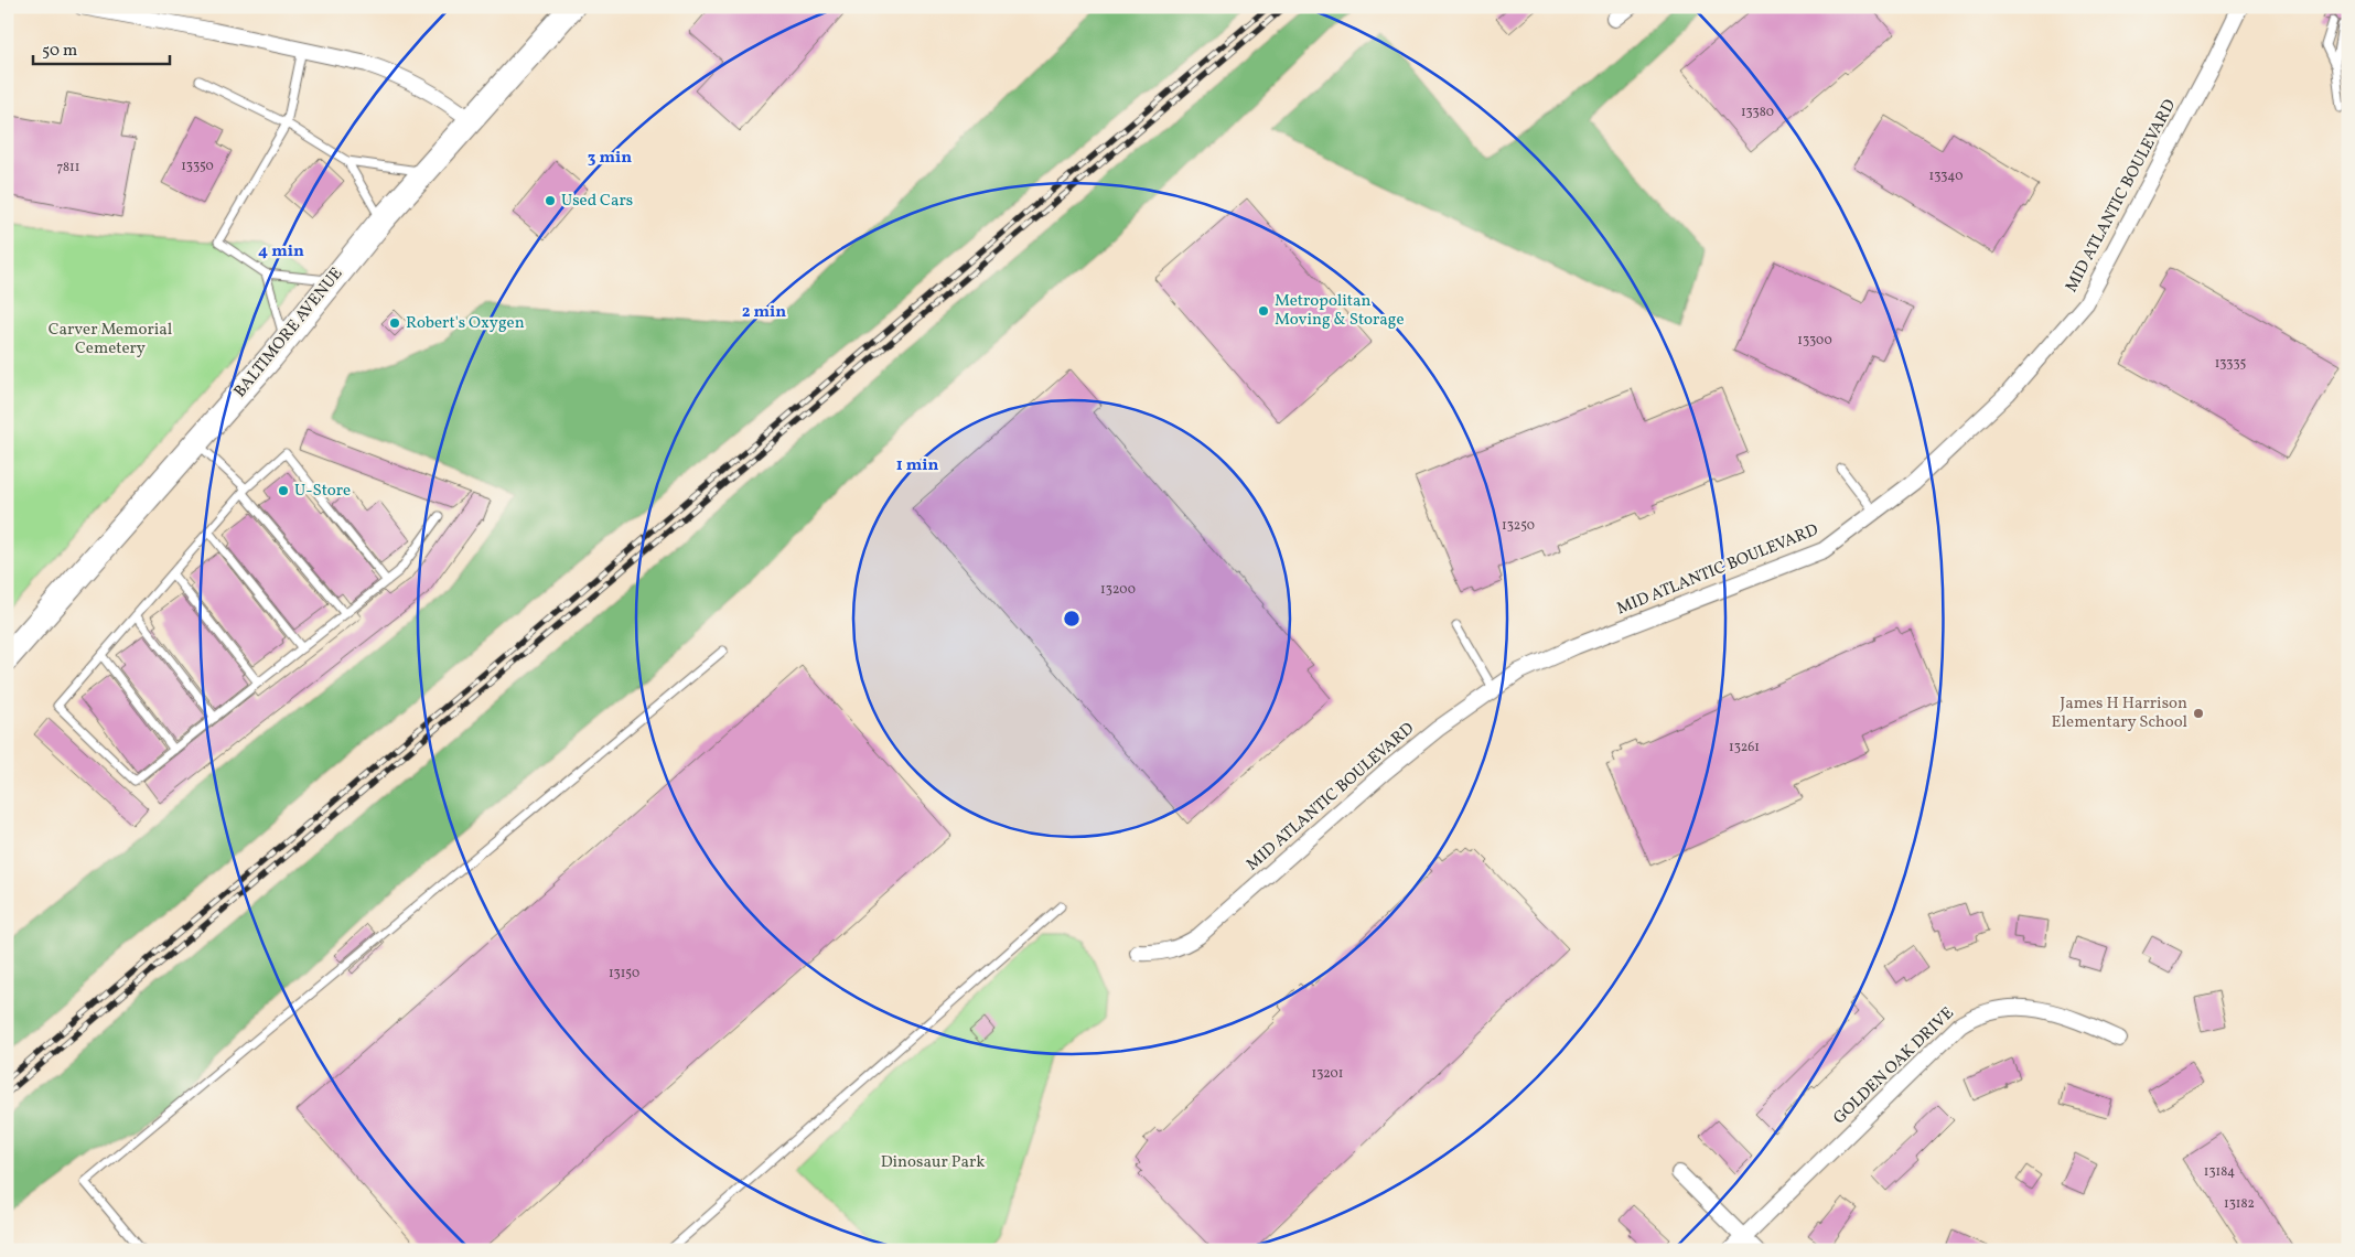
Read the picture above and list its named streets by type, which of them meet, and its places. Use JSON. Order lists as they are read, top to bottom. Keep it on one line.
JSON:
{"streets":{"main road":["BALTIMORE AVENUE"],"street":["MID ATLANTIC BOULEVARD","GOLDEN OAK DRIVE"]},"parks":["Carver Memorial Cemetery","Dinosaur Park"],"places":["Used Cars","Metropolitan Moving & Storage","Robert's Oxygen","U-Store","James H Harrison Elementary School"],"house_numbers":["13380","13350","7811","13340","13300","13335","13250","13200","13261","13150","13201","13184","13182"],"scale_bar":"50 m","rings":["3 min","4 min","2 min","1 min"]}
